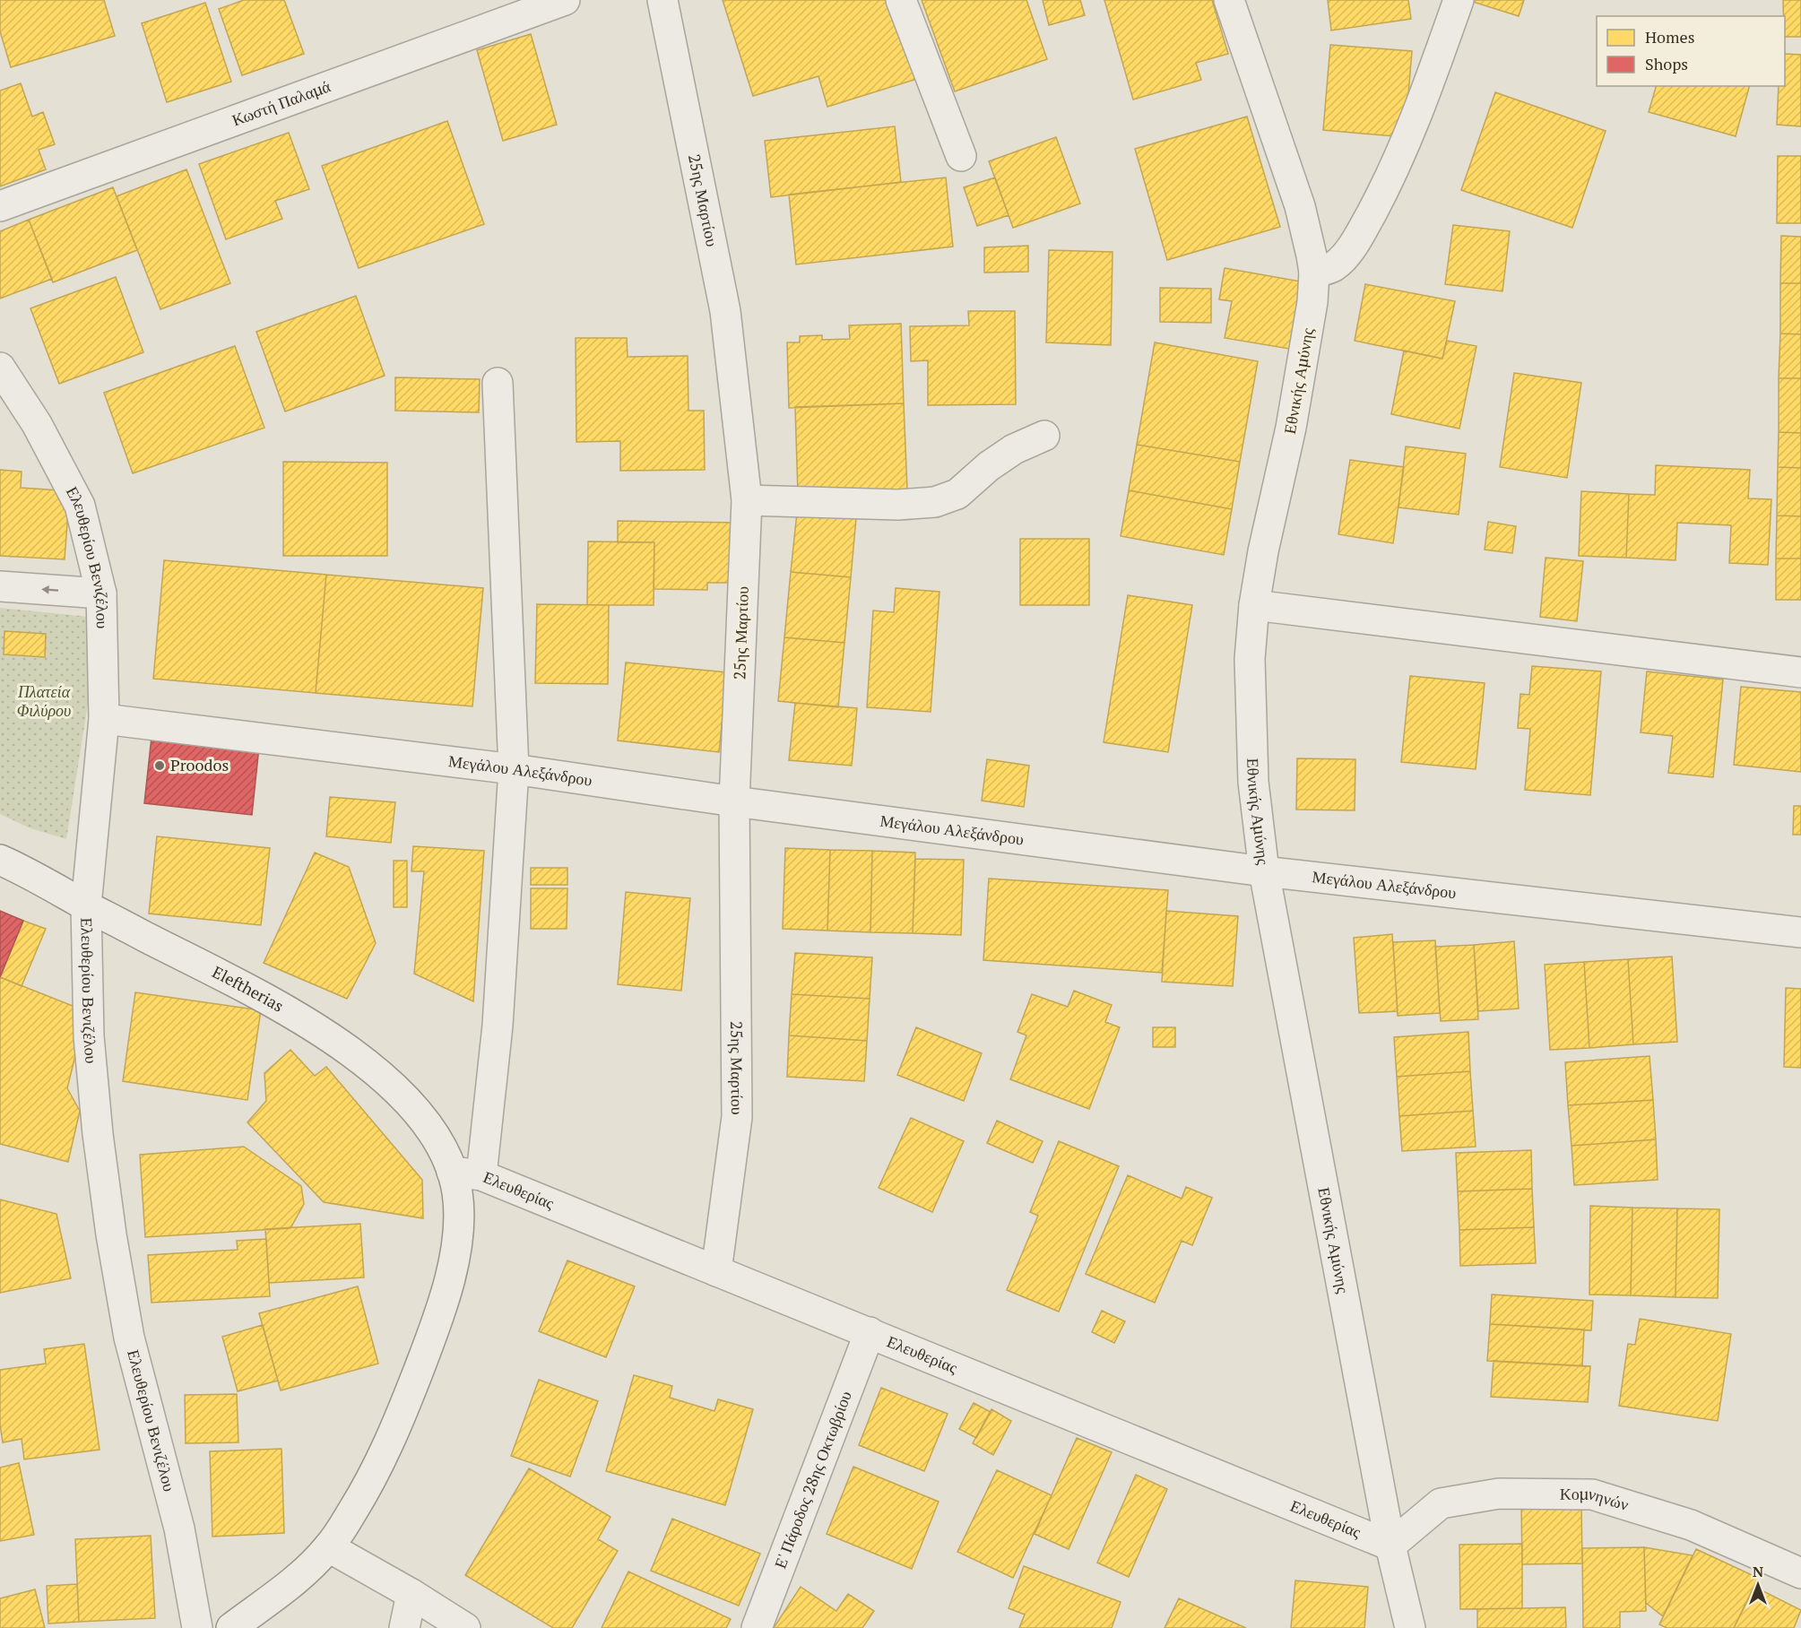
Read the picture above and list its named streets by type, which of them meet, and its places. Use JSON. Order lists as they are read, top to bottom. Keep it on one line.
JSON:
{"streets":{"street":["Κωστή Παλαμά","25ης Μαρτίου","Εθνικής Αμύνης","Ελευθερίου Βενιζέλου","Μεγάλου Αλεξάνδρου","Eleftherias","Ελευθερίας","Ε' Πάροδος 28ης Οκτωβρίου","Κομνηνών"]},"crossings":[["25ης Μαρτίου","Μεγάλου Αλεξάνδρου"],["25ης Μαρτίου","Ελευθερίας"],["Εθνικής Αμύνης","Μεγάλου Αλεξάνδρου"],["Εθνικής Αμύνης","Ελευθερίας"],["Εθνικής Αμύνης","Κομνηνών"],["Ελευθερίου Βενιζέλου","Μεγάλου Αλεξάνδρου"],["Ελευθερίου Βενιζέλου","Eleftherias"],["Eleftherias","Ελευθερίας"],["Ελευθερίας","Ε' Πάροδος 28ης Οκτωβρίου"],["Ελευθερίας","Κομνηνών"]],"parks":["Πλατεία Φιλύρου"],"places":["Proodos"],"legend":["Homes","Shops"],"north":"top"}
